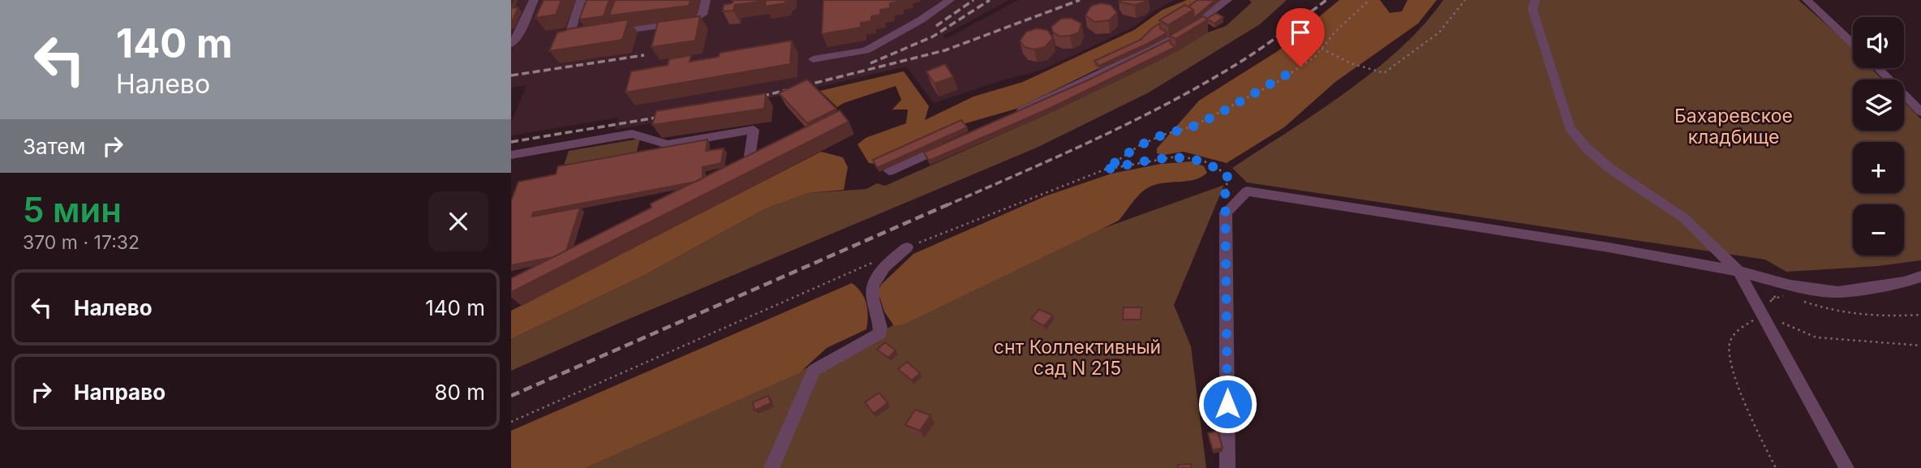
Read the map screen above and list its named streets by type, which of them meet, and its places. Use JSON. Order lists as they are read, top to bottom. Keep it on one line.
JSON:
{"parks":["Бахаревское кладбище","снт Коллективный сад N 215"],"page":{"turn":["140 m","Налево"],"map_buttons":["+","−"],"then":"Затем","heading":["5 мин","370 m · 17:32"],"list":[{"name":"Налево","value":"140 m"},{"name":"Направо","value":"80 m"}]}}
